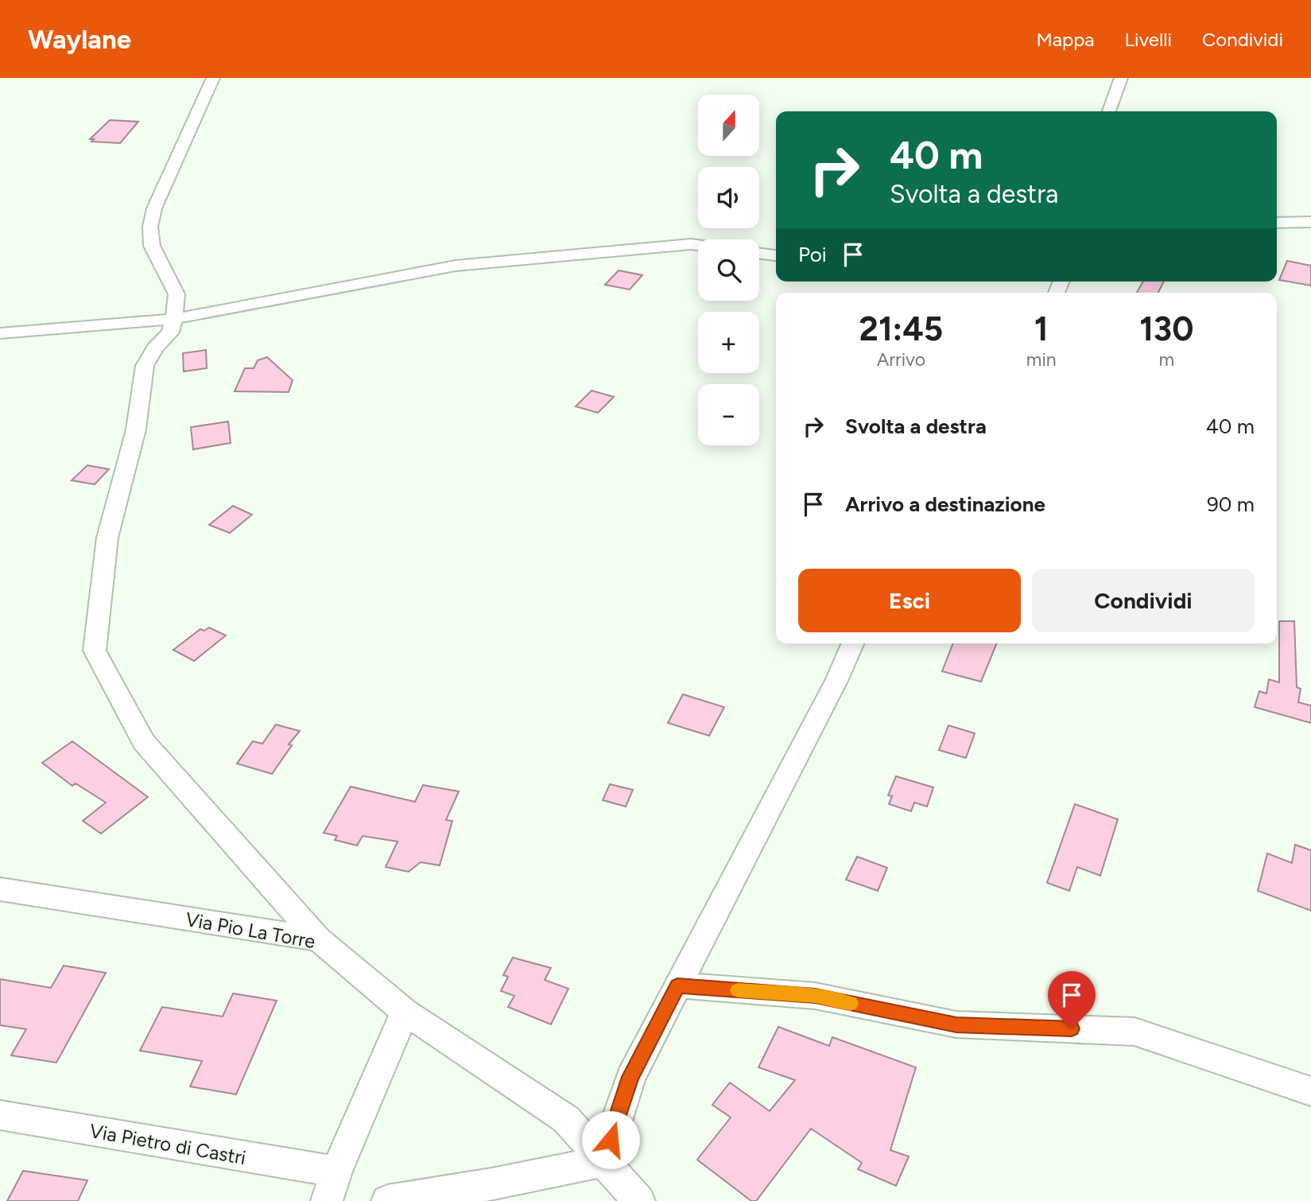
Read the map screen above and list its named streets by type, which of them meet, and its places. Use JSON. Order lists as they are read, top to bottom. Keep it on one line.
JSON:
{"streets":{"street":["Via Pio La Torre","Via Pietro di Castri"]},"north":"top","page":{"header":"Waylane","nav":["Mappa","Livelli","Condividi"],"map_buttons":["+","−"],"turn":["40 m","Svolta a destra"],"then":"Poi","eta":["21:45","Arrivo","1","min","130","m"],"list":[{"name":"Svolta a destra","value":"40 m"},{"name":"Arrivo a destinazione","value":"90 m"}],"buttons":["Esci","Condividi"]}}
